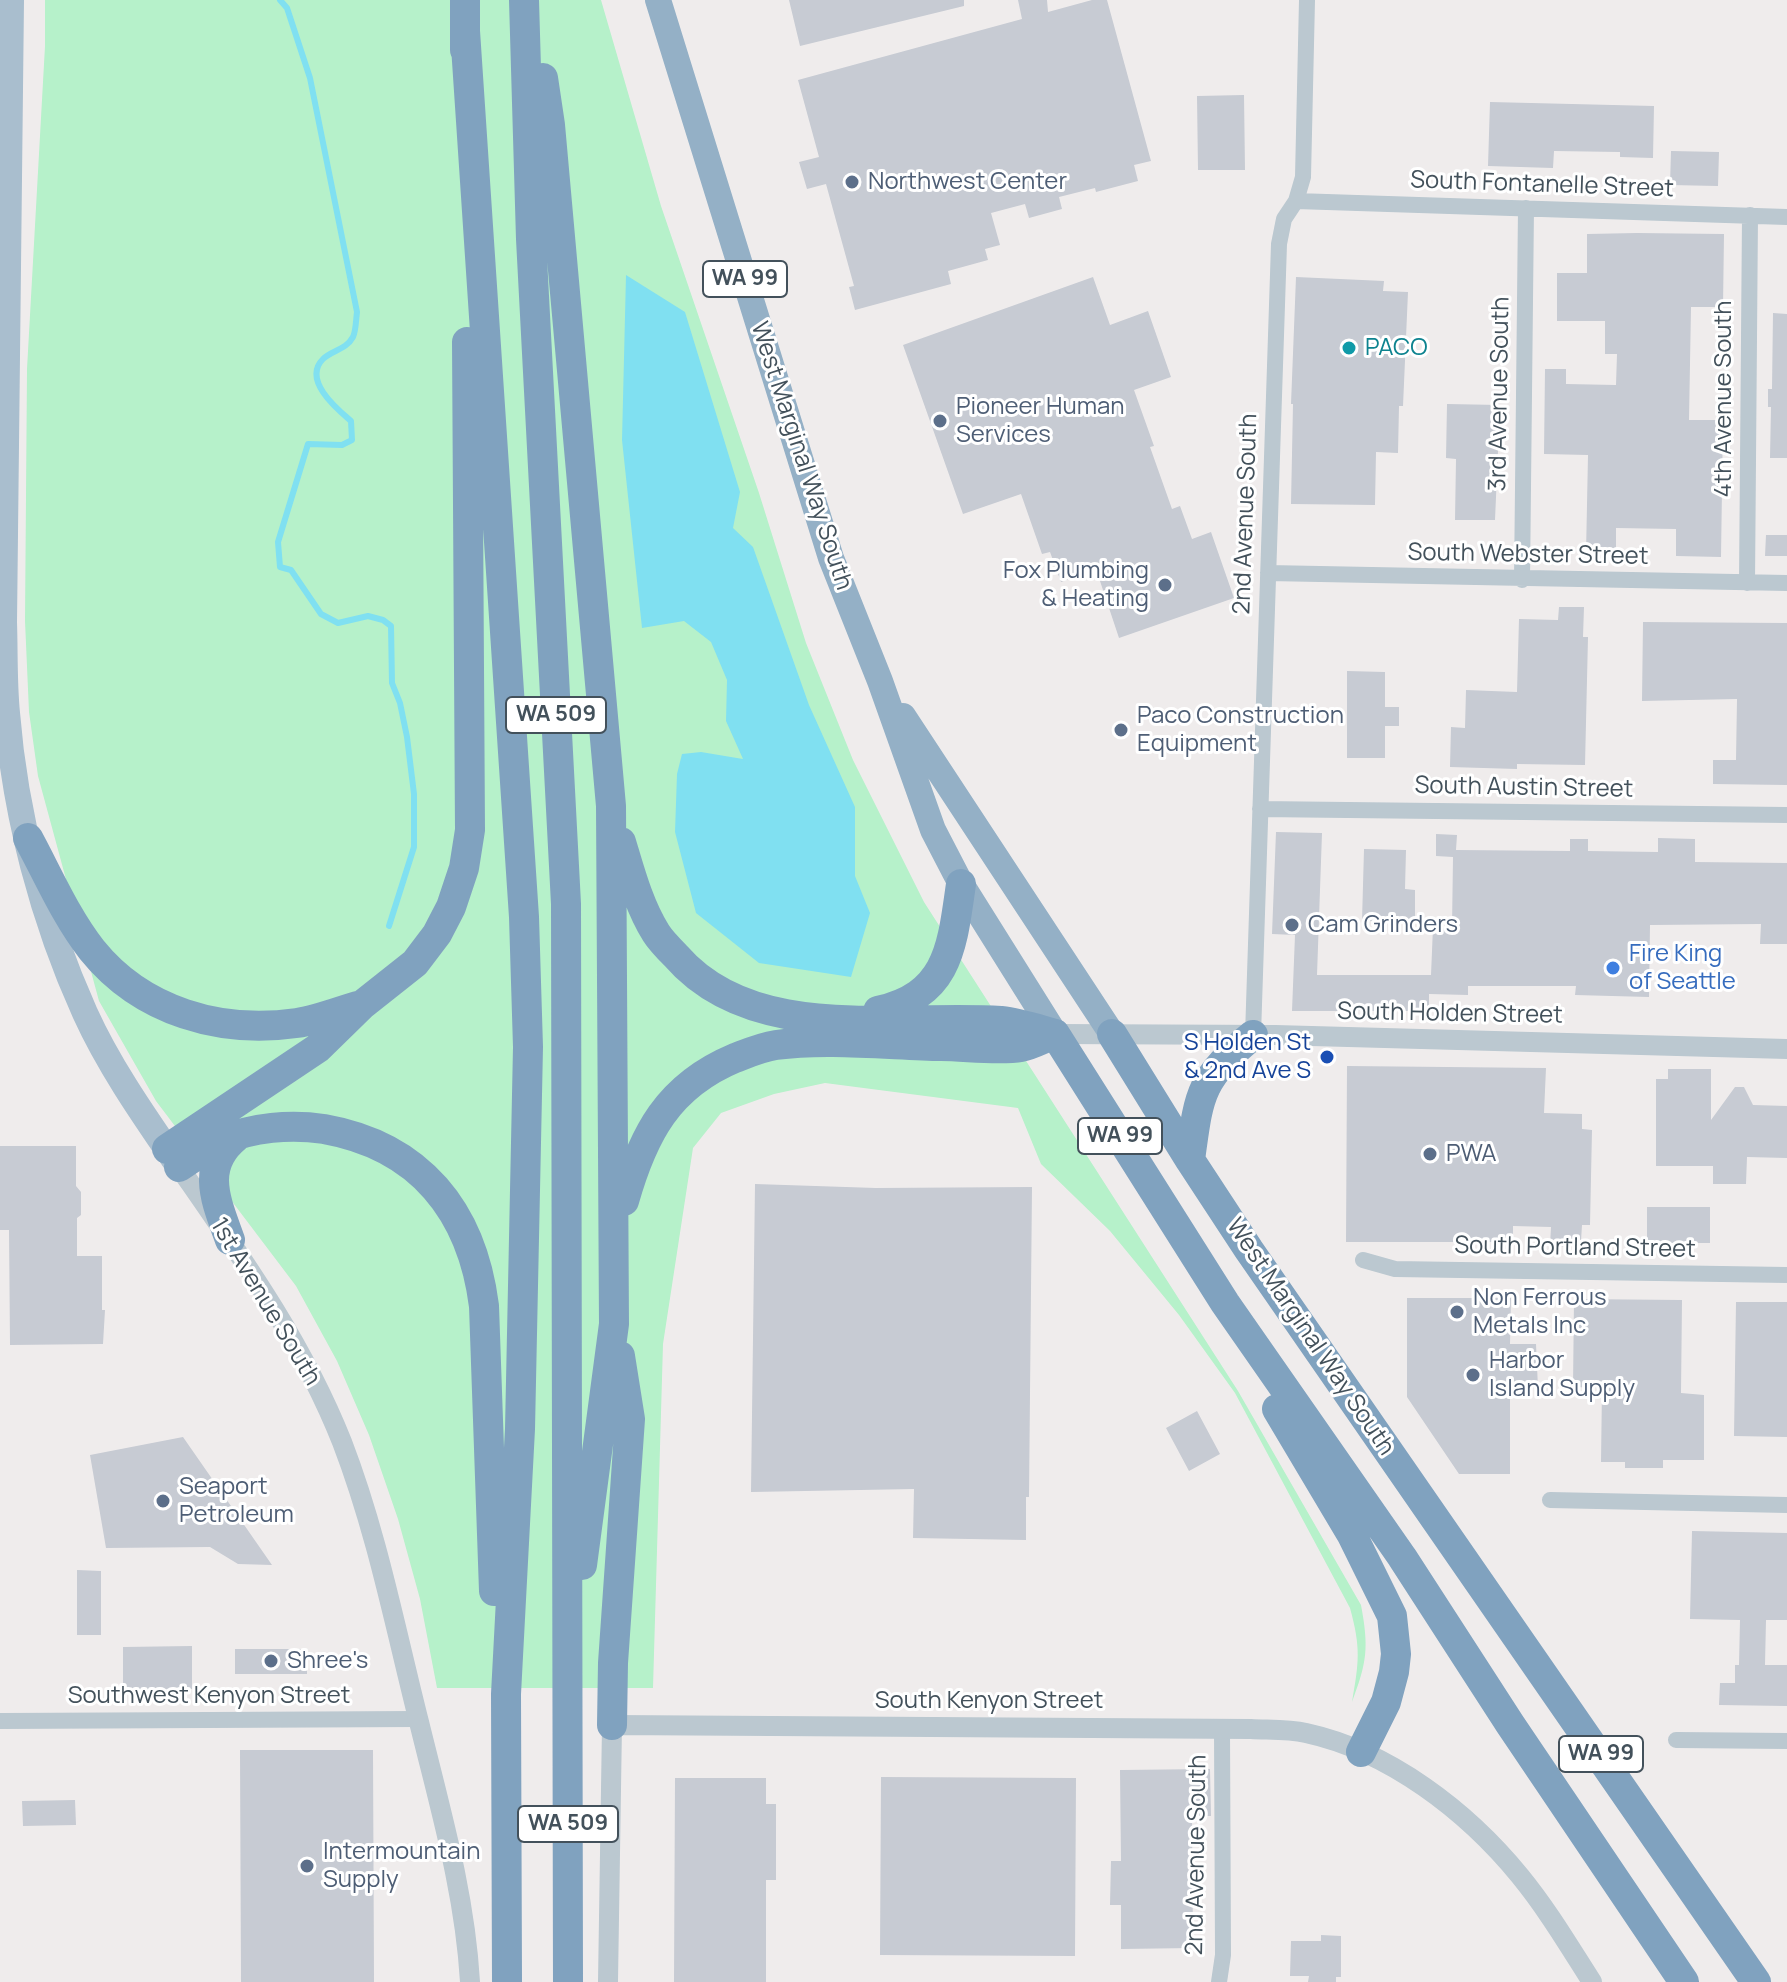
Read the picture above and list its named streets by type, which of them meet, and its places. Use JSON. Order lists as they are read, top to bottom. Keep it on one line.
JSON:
{"streets":{"highway":["WA 99","West Marginal Way South","WA 509"],"main road":["1st Avenue South"],"street":["South Fontanelle Street","3rd Avenue South","4th Avenue South","2nd Avenue South","South Webster Street","South Austin Street","South Holden Street","South Portland Street","Southwest Kenyon Street","South Kenyon Street"]},"crossings":[["South Fontanelle Street","3rd Avenue South"],["South Fontanelle Street","4th Avenue South"],["South Fontanelle Street","2nd Avenue South"],["3rd Avenue South","South Webster Street"],["4th Avenue South","South Webster Street"],["West Marginal Way South","South Holden Street"],["2nd Avenue South","South Webster Street"],["2nd Avenue South","South Austin Street"],["2nd Avenue South","South Holden Street"],["2nd Avenue South","South Kenyon Street"],["1st Avenue South","Southwest Kenyon Street"]],"places":["Northwest Center","PACO","Pioneer Human Services","Fox Plumbing & Heating","Paco Construction Equipment","Cam Grinders","Fire King of Seattle","S Holden St & 2nd Ave S","PWA","Non Ferrous Metals Inc","Harbor Island Supply","Seaport Petroleum","Shree's","Intermountain Supply"]}
